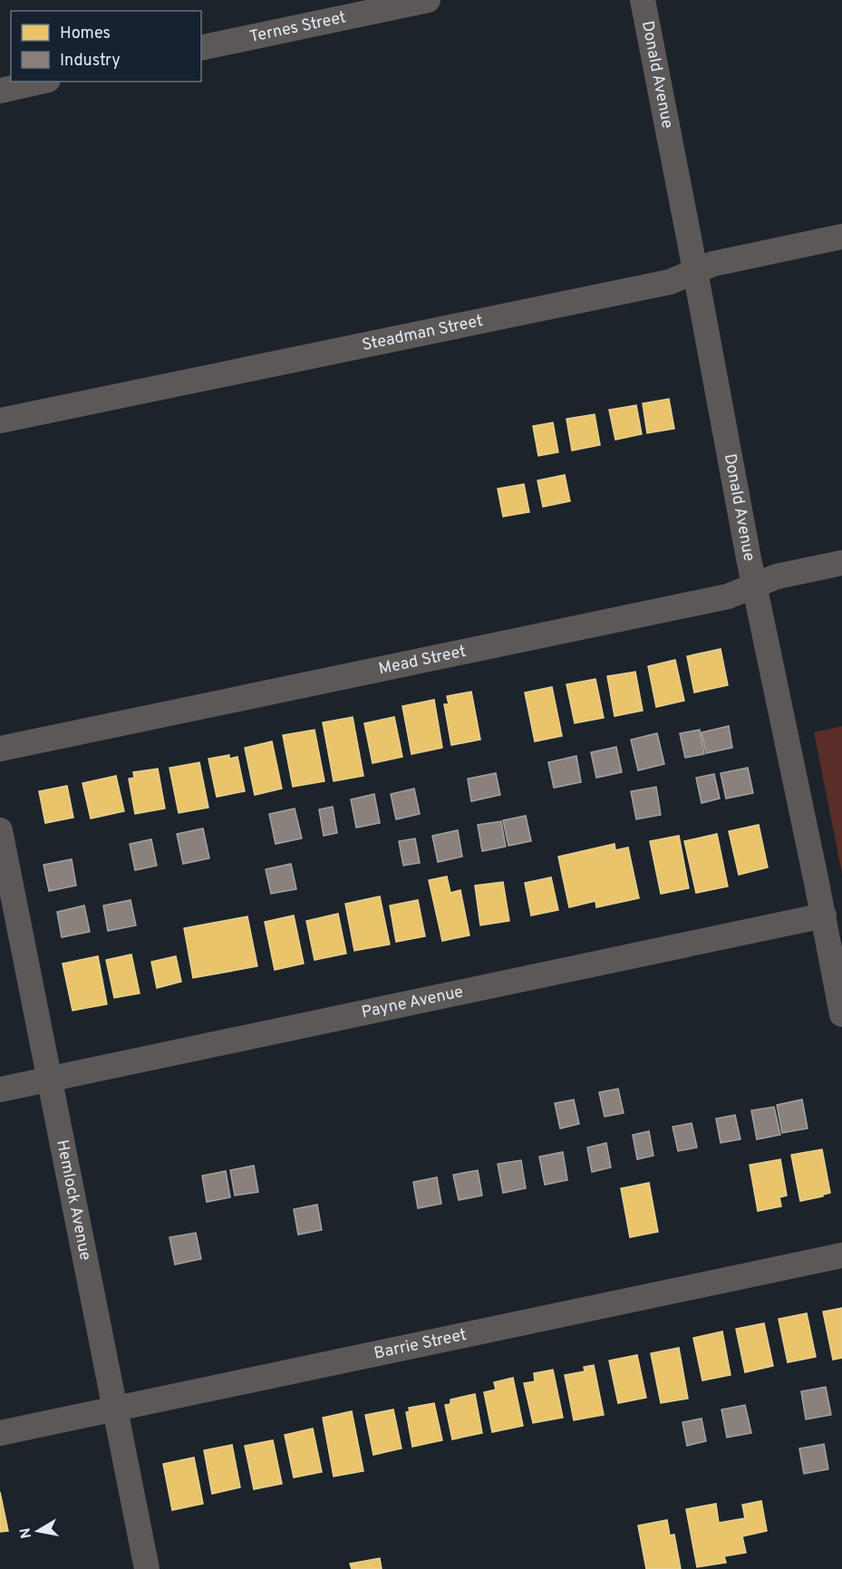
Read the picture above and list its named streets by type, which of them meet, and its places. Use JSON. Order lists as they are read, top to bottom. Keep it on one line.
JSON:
{"streets":{"street":["Ternes Street","Donald Avenue","Steadman Street","Mead Street","Payne Avenue","Hemlock Avenue","Barrie Street"]},"crossings":[["Donald Avenue","Steadman Street"],["Donald Avenue","Mead Street"],["Donald Avenue","Payne Avenue"],["Payne Avenue","Hemlock Avenue"],["Hemlock Avenue","Barrie Street"]],"legend":["Homes","Industry"],"north":"left"}
